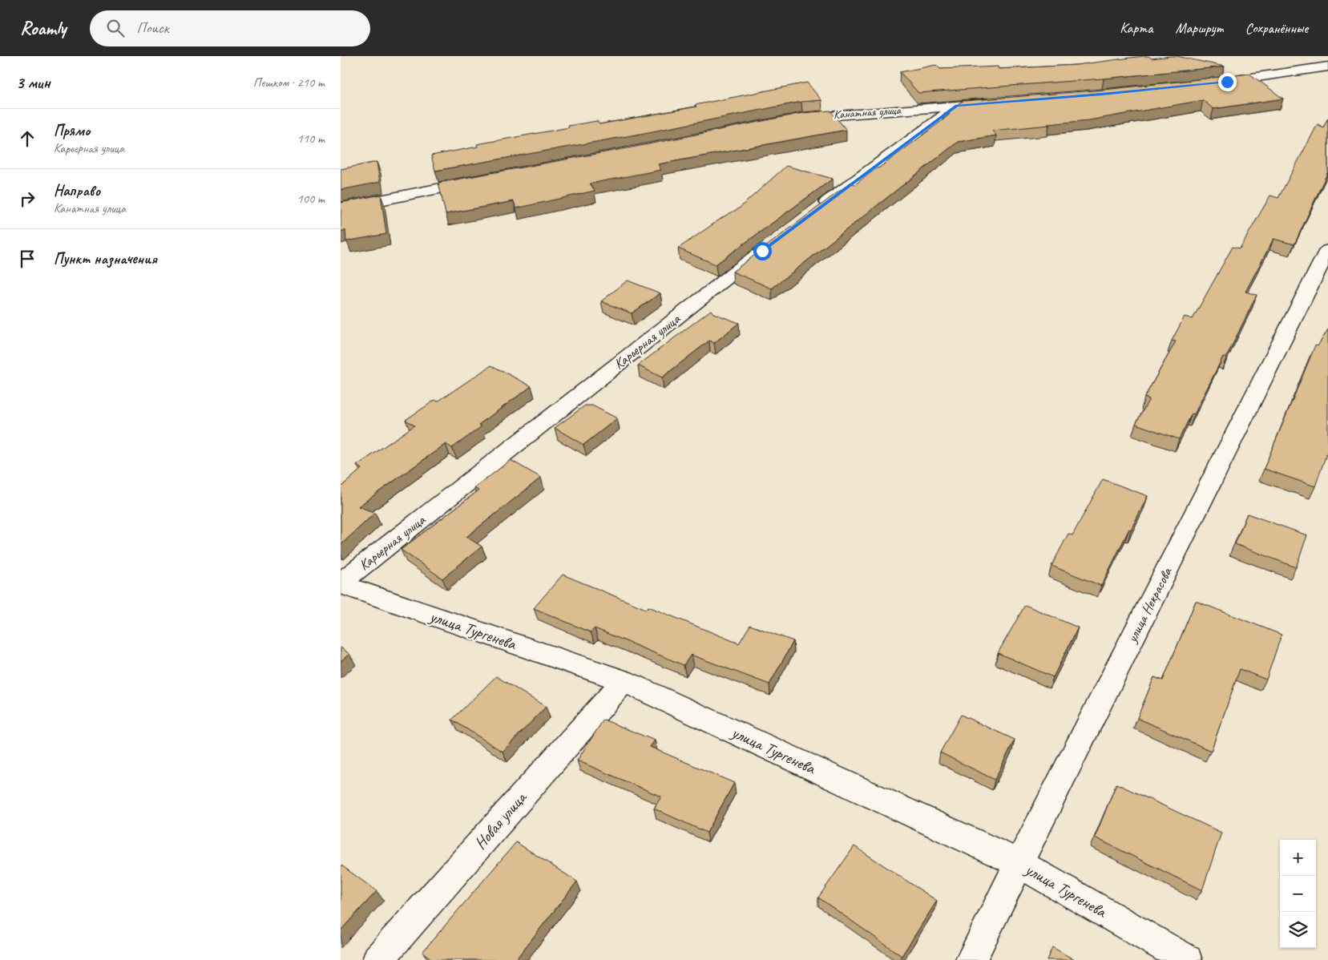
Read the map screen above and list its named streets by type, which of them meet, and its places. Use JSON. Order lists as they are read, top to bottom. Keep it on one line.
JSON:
{"streets":{"street":["Канатная улица","Карьерная улица","улица Некрасова","улица Тургенева","Новая улица"]},"crossings":[["Карьерная улица","улица Тургенева"],["улица Некрасова","улица Тургенева"],["улица Тургенева","Новая улица"]],"page":{"header":"Roamly","search":"Поиск","nav":["Карта","Маршрут","Сохранённые"],"heading":["3 мин","Пешком · 210 m"],"list":[["Прямо","Карьерная улица","110 m"],["Направо","Канатная улица","100 m"],"Пункт назначения"],"map_buttons":["+","−"]}}
